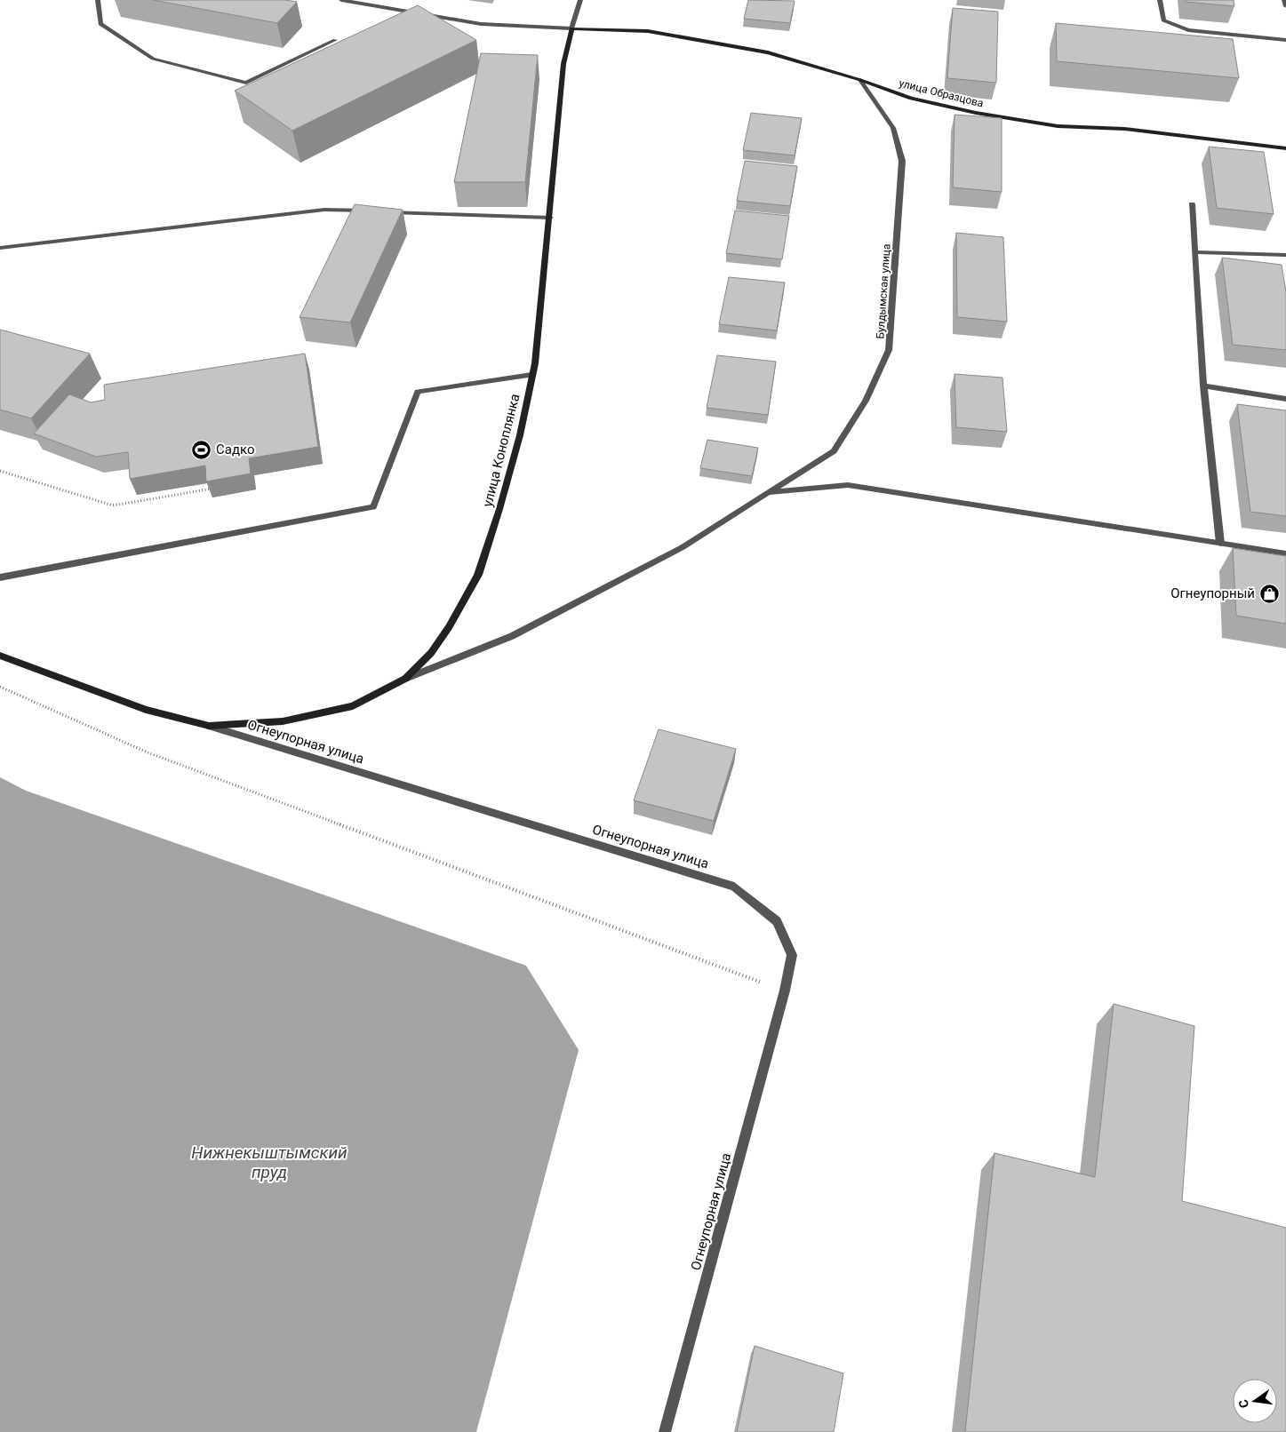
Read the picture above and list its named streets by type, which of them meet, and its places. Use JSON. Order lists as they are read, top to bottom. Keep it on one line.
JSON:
{"streets":{"main road":["улица Образцова","улица Коноплянка","Огнеупорная улица"],"street":["Булдымская улица"]},"crossings":[["улица Образцова","Булдымская улица"],["улица Образцова","улица Коноплянка"],["Булдымская улица","улица Коноплянка"],["улица Коноплянка","Огнеупорная улица"]],"water":["Нижнекыштымский пруд"],"places":{"sports":["Садко"],"shop":["Огнеупорный"]},"north":"left"}
